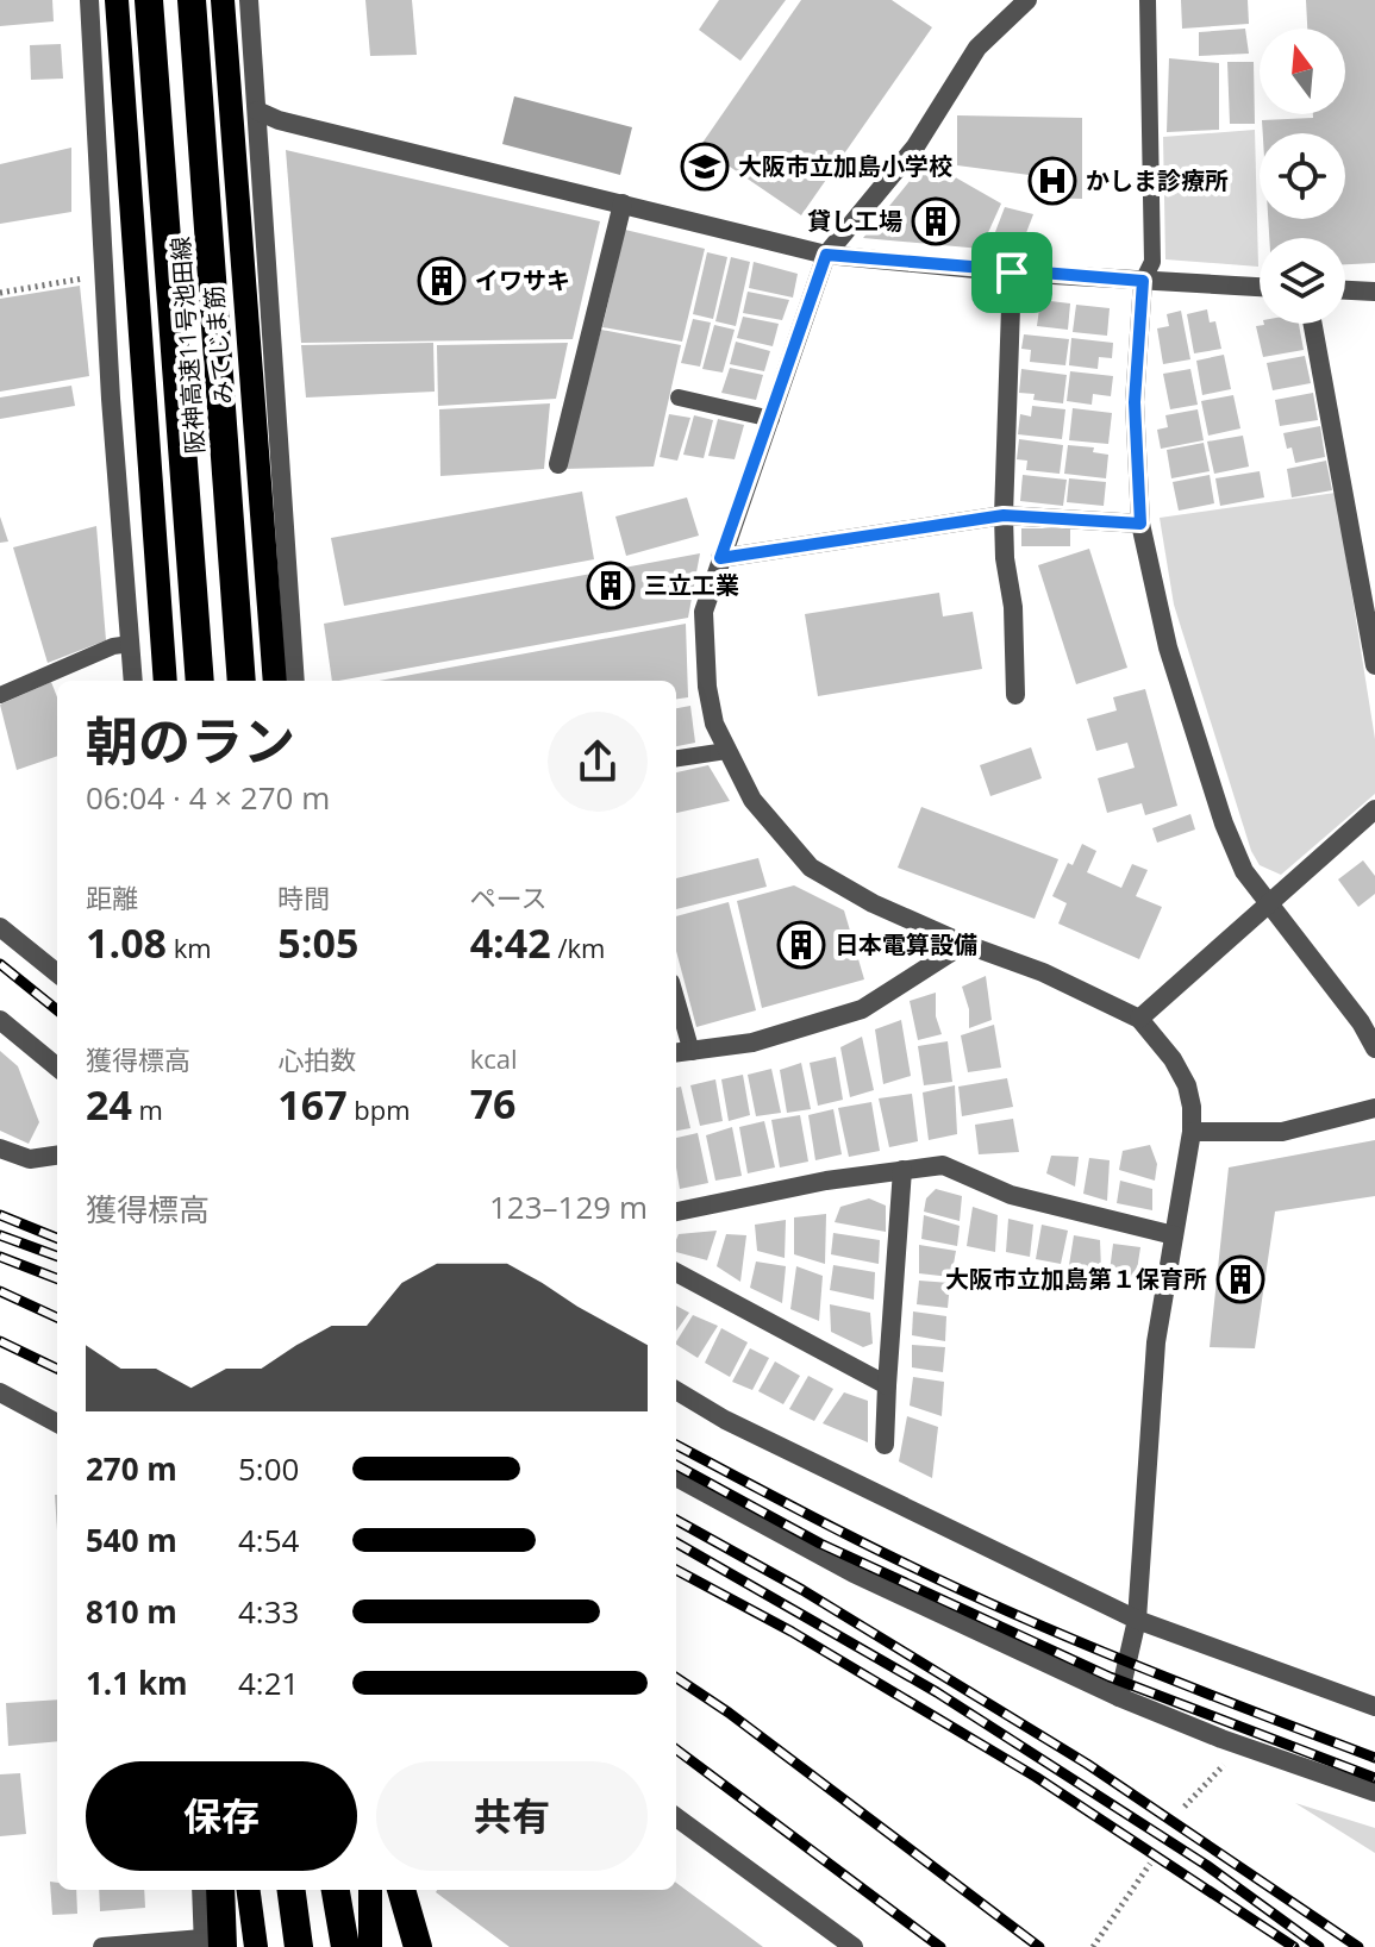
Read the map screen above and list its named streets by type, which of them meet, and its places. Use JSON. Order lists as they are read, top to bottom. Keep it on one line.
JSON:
{"streets":{"highway":["阪神高速11号池田線"],"main road":["みてじま筋"]},"places":{"school or university":["大阪市立加島小学校"],"hospital":["かしま診療所"],"building":["貸し工場","イワサキ","三立工業","日本電算設備","大阪市立加島第１保育所"]},"north":"top","page":{"heading":["朝のラン","06:04 · 4 × 270 m"],"stats":[["距離","1.08 km"],["時間","5:05"],["ペース","4:42 /km"],["獲得標高","24 m"],["心拍数","167 bpm"],["kcal","76"]],"chart":["獲得標高","123–129 m"],"list":[{"name":"270 m","note":"5:00"},{"name":"540 m","note":"4:54"},{"name":"810 m","note":"4:33"},{"name":"1.1 km","note":"4:21"}],"buttons":["保存","共有"]}}
